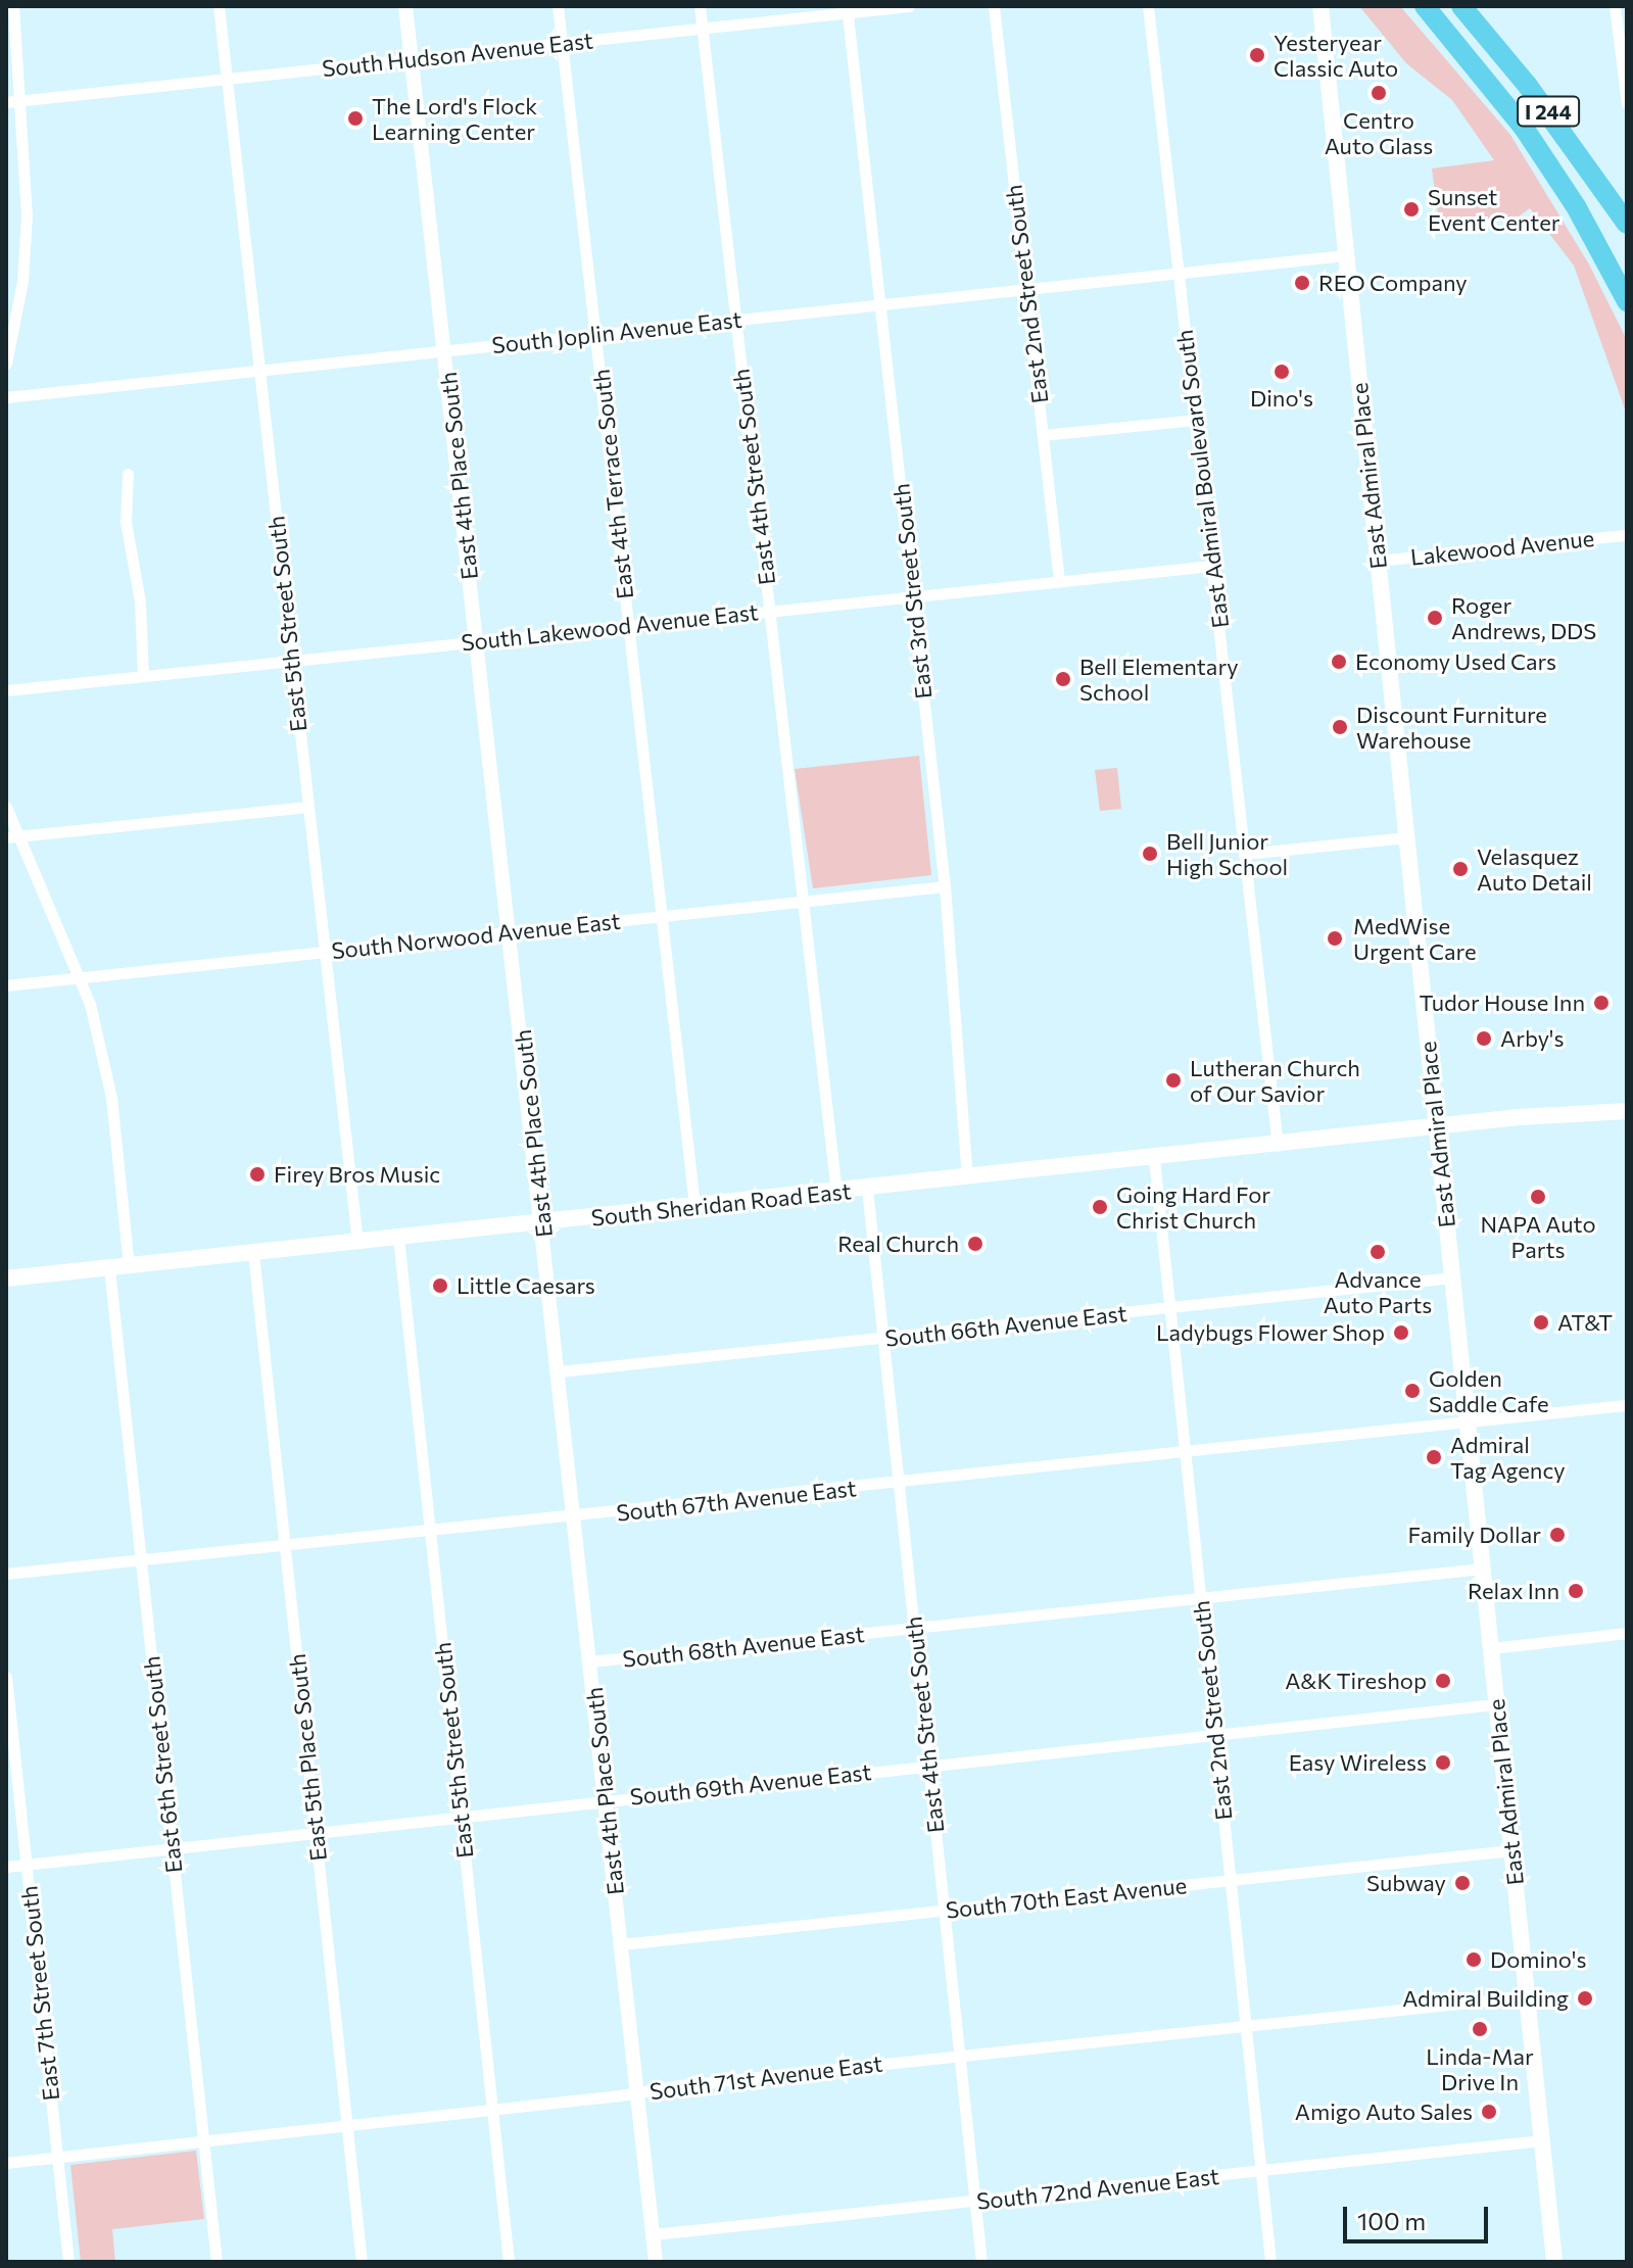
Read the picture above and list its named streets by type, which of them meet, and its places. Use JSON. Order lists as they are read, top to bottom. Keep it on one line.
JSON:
{"streets":{"highway":["I 244"],"main road":["East Admiral Place","South Sheridan Road East"],"street":["South Hudson Avenue East","East 2nd Street South","South Joplin Avenue East","East 4th Place South","East 4th Street South","East Admiral Boulevard South","East 4th Terrace South","Lakewood Avenue","East 3rd Street South","East 5th Street South","South Lakewood Avenue East","South Norwood Avenue East","South 66th Avenue East","South 67th Avenue East","South 68th Avenue East","East 5th Place South","East 6th Street South","South 69th Avenue East","South 70th East Avenue","East 7th Street South","South 71st Avenue East","South 72nd Avenue East"]},"crossings":[["South Hudson Avenue East","East 4th Place South"],["South Hudson Avenue East","East 4th Street South"],["South Hudson Avenue East","East 4th Terrace South"],["South Hudson Avenue East","East 3rd Street South"],["South Hudson Avenue East","East 5th Street South"],["East 2nd Street South","South Joplin Avenue East"],["East 2nd Street South","South Lakewood Avenue East"],["East 2nd Street South","South Sheridan Road East"],["East 2nd Street South","South 66th Avenue East"],["East 2nd Street South","South 67th Avenue East"],["East 2nd Street South","South 68th Avenue East"],["East 2nd Street South","South 69th Avenue East"],["East 2nd Street South","South 70th East Avenue"],["East 2nd Street South","South 71st Avenue East"],["East 2nd Street South","South 72nd Avenue East"],["South Joplin Avenue East","East 4th Place South"],["South Joplin Avenue East","East Admiral Place"],["South Joplin Avenue East","East 4th Street South"],["South Joplin Avenue East","East Admiral Boulevard South"],["South Joplin Avenue East","East 4th Terrace South"],["South Joplin Avenue East","East 3rd Street South"],["South Joplin Avenue East","East 5th Street South"],["East 4th Place South","South Lakewood Avenue East"],["East 4th Place South","South Norwood Avenue East"],["East 4th Place South","South Sheridan Road East"],["East 4th Place South","South 66th Avenue East"],["East 4th Place South","South 67th Avenue East"],["East 4th Place South","South 68th Avenue East"],["East 4th Place South","South 69th Avenue East"],["East 4th Place South","South 70th East Avenue"],["East 4th Place South","South 71st Avenue East"],["East 4th Place South","South 72nd Avenue East"],["East Admiral Place","Lakewood Avenue"],["East Admiral Place","South Sheridan Road East"],["East Admiral Place","South 66th Avenue East"],["East Admiral Place","South 67th Avenue East"],["East Admiral Place","South 68th Avenue East"],["East Admiral Place","South 69th Avenue East"],["East Admiral Place","South 70th East Avenue"],["East Admiral Place","South 71st Avenue East"],["East Admiral Place","South 72nd Avenue East"],["East 4th Street South","South Lakewood Avenue East"],["East 4th Street South","South Norwood Avenue East"],["East 4th Street South","South Sheridan Road East"],["East 4th Street South","South 66th Avenue East"],["East 4th Street South","South 67th Avenue East"],["East 4th Street South","South 68th Avenue East"],["East 4th Street South","South 69th Avenue East"],["East 4th Street South","South 70th East Avenue"],["East 4th Street South","South 71st Avenue East"],["East 4th Street South","South 72nd Avenue East"],["East Admiral Boulevard South","South Lakewood Avenue East"],["East Admiral Boulevard South","South Sheridan Road East"],["East 4th Terrace South","South Lakewood Avenue East"],["East 4th Terrace South","South Norwood Avenue East"],["East 4th Terrace South","South Sheridan Road East"],["East 3rd Street South","South Lakewood Avenue East"],["East 3rd Street South","South Norwood Avenue East"],["East 3rd Street South","South Sheridan Road East"],["East 5th Street South","South Lakewood Avenue East"],["East 5th Street South","South Norwood Avenue East"],["East 5th Street South","South Sheridan Road East"],["East 5th Street South","South 67th Avenue East"],["East 5th Street South","South 69th Avenue East"],["East 5th Street South","South 71st Avenue East"],["South Sheridan Road East","East 5th Place South"],["South Sheridan Road East","East 6th Street South"],["South 67th Avenue East","East 5th Place South"],["South 67th Avenue East","East 6th Street South"],["East 5th Place South","South 69th Avenue East"],["East 5th Place South","South 71st Avenue East"],["East 6th Street South","South 69th Avenue East"],["East 6th Street South","South 71st Avenue East"],["South 69th Avenue East","East 7th Street South"],["East 7th Street South","South 71st Avenue East"]],"places":["Yesteryear Classic Auto","Centro Auto Glass","The Lord's Flock Learning Center","Sunset Event Center","REO Company","Dino's","Roger Andrews, DDS","Economy Used Cars","Bell Elementary School","Discount Furniture Warehouse","Bell Junior High School","Velasquez Auto Detail","MedWise Urgent Care","Tudor House Inn","Arby's","Lutheran Church of Our Savior","Firey Bros Music","NAPA Auto Parts","Going Hard For Christ Church","Real Church","Advance Auto Parts","Little Caesars","AT&T","Ladybugs Flower Shop","Golden Saddle Cafe","Admiral Tag Agency","Family Dollar","Relax Inn","A&K Tireshop","Easy Wireless","Subway","Domino's","Admiral Building","Linda-Mar Drive In","Amigo Auto Sales"],"scale_bar":"100 m"}
